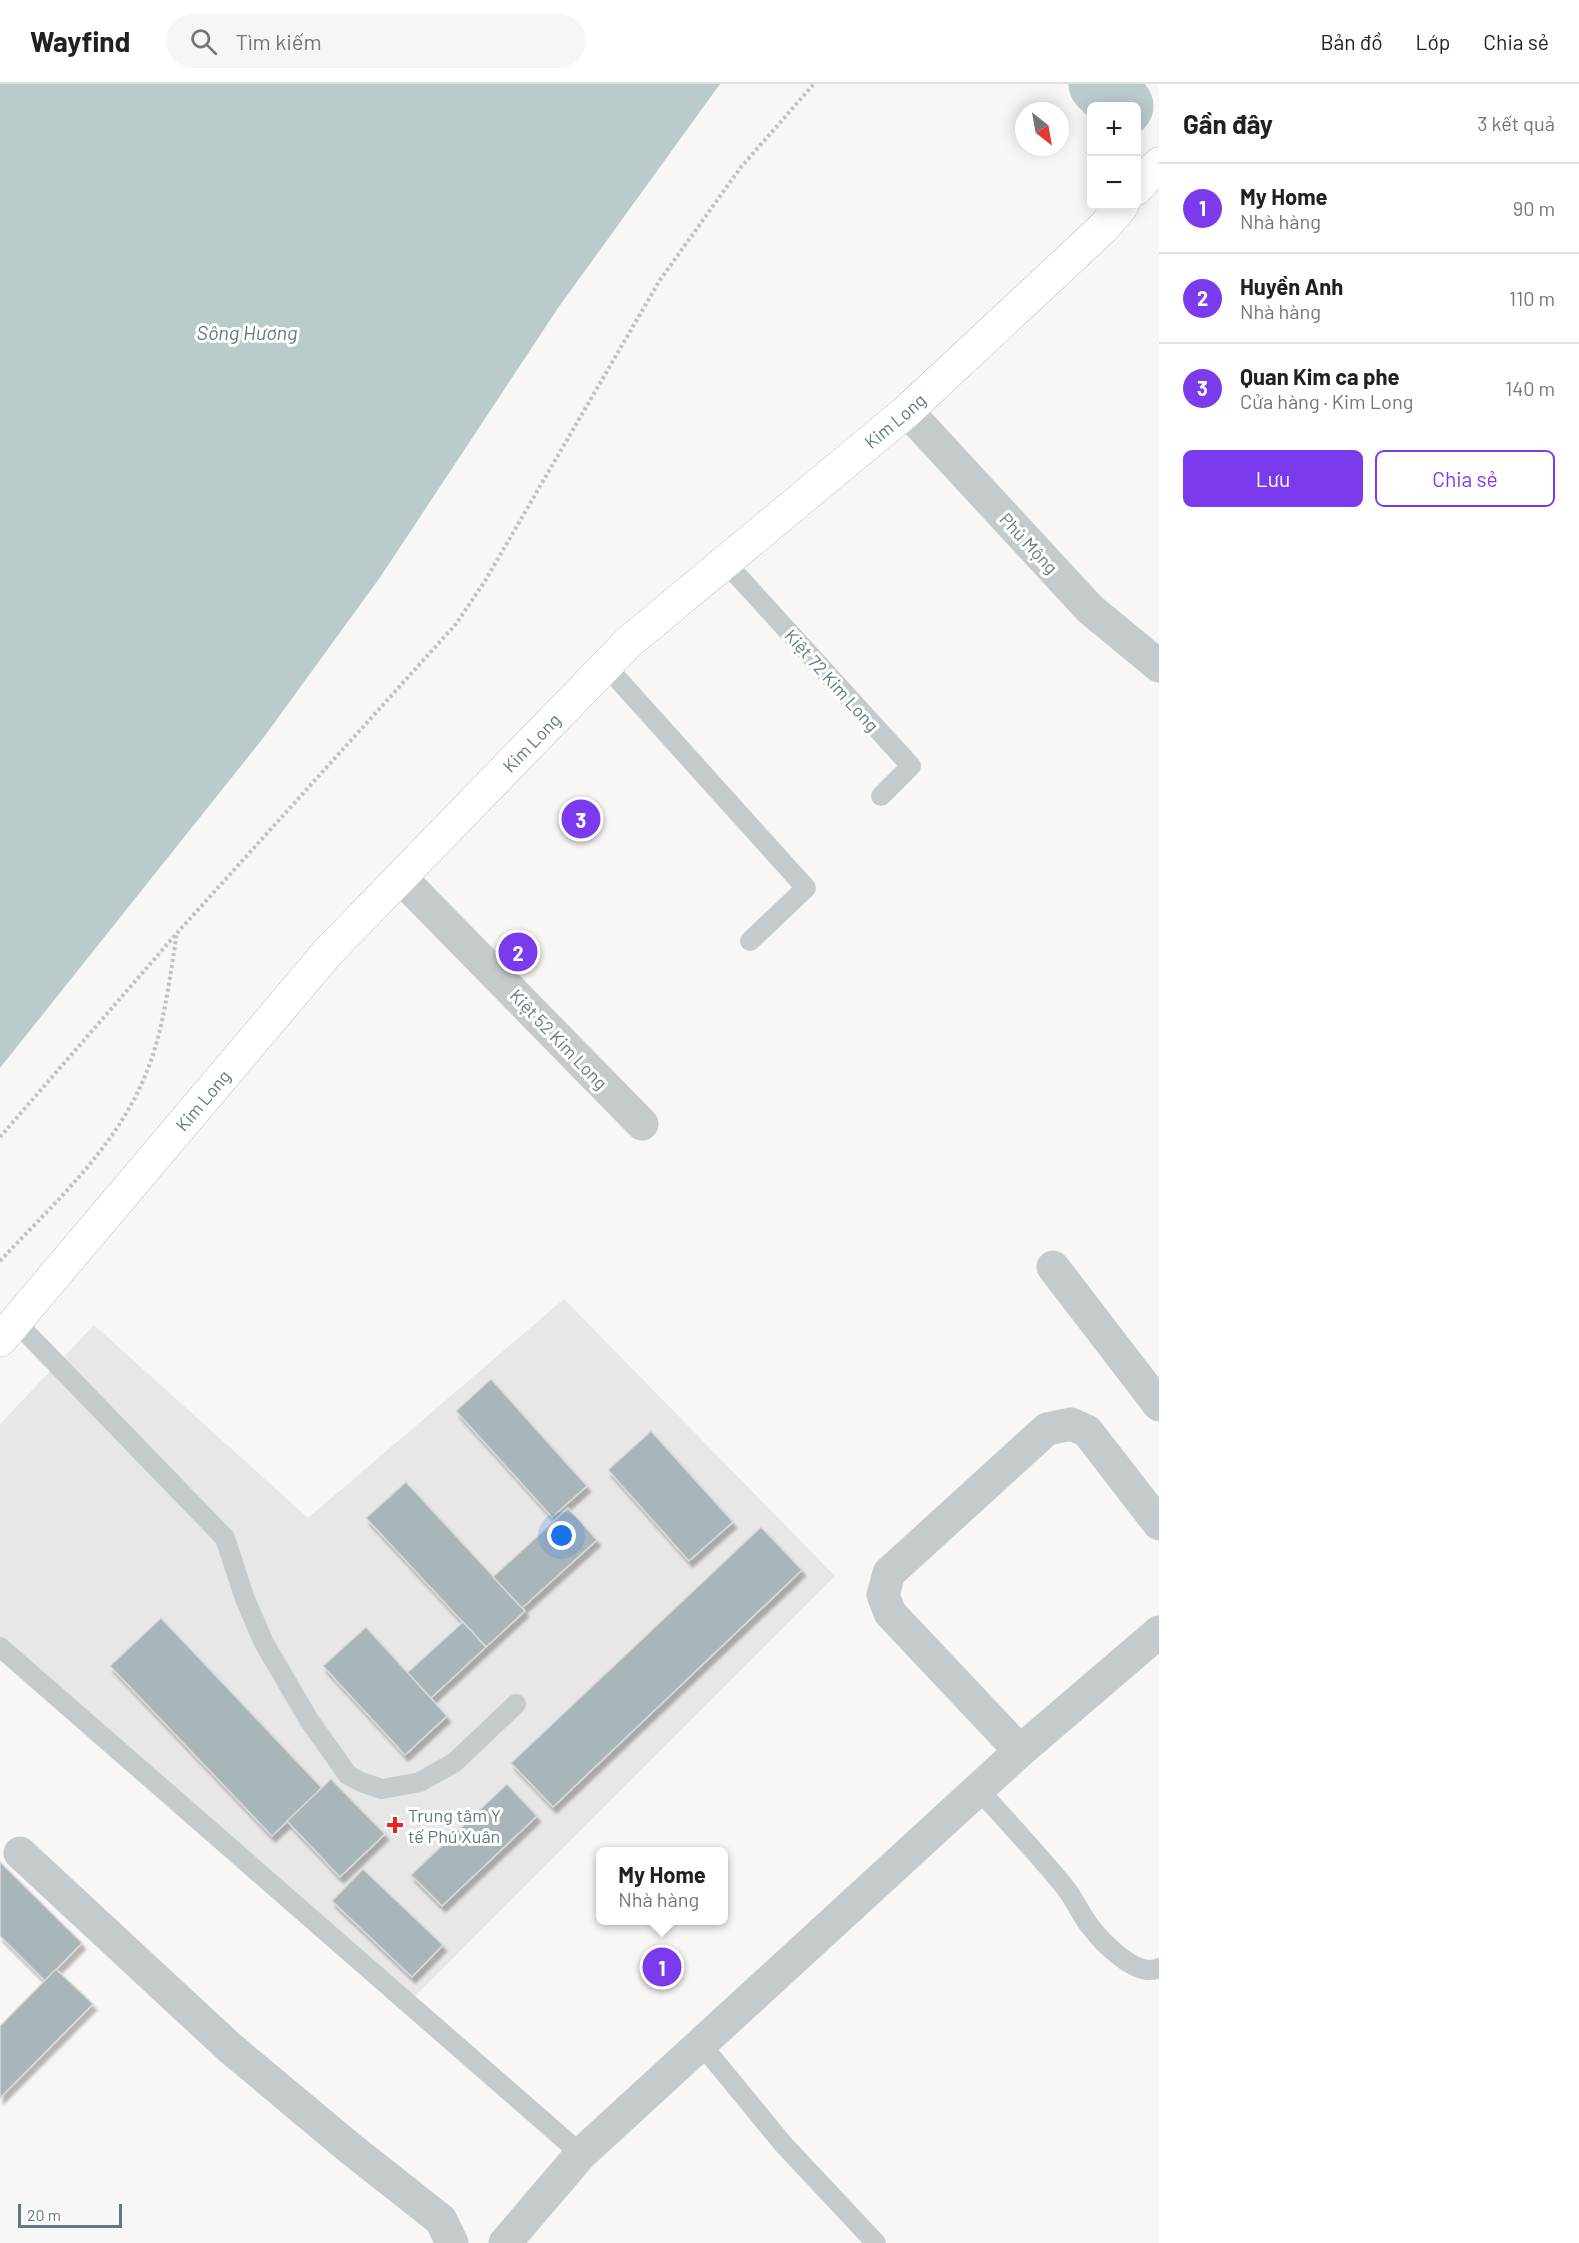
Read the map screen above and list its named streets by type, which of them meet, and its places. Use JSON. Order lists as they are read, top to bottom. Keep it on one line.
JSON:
{"streets":{"main road":["Kim Long"],"street":["Phú Mộng","Kiệt 52 Kim Long"],"lane":["Kiệt 72 Kim Long"]},"crossings":[["Kim Long","Phú Mộng"],["Kim Long","Kiệt 72 Kim Long"],["Kim Long","Kiệt 52 Kim Long"]],"water":["Sông Hương"],"places":{"health":["Trung tâm Y tế Phú Xuân"]},"scale_bar":"20 m","north":"bottom right","page":{"header":"Wayfind","search":"Tìm kiếm","nav":["Bản đồ","Lớp","Chia sẻ"],"heading":["Gần đây","3 kết quả"],"map_buttons":["+","−"],"list":[{"mark":"1","name":"My Home","note":"Nhà hàng","value":"90 m"},{"mark":"2","name":"Huyền Anh","note":"Nhà hàng","value":"110 m"},{"mark":"3","name":"Quan Kim ca phe","note":"Cửa hàng · Kim Long","value":"140 m"}],"buttons":["Lưu","Chia sẻ"],"pins":["3","2","1"],"popup":["My Home","Nhà hàng"],"scale":"20 m"}}
